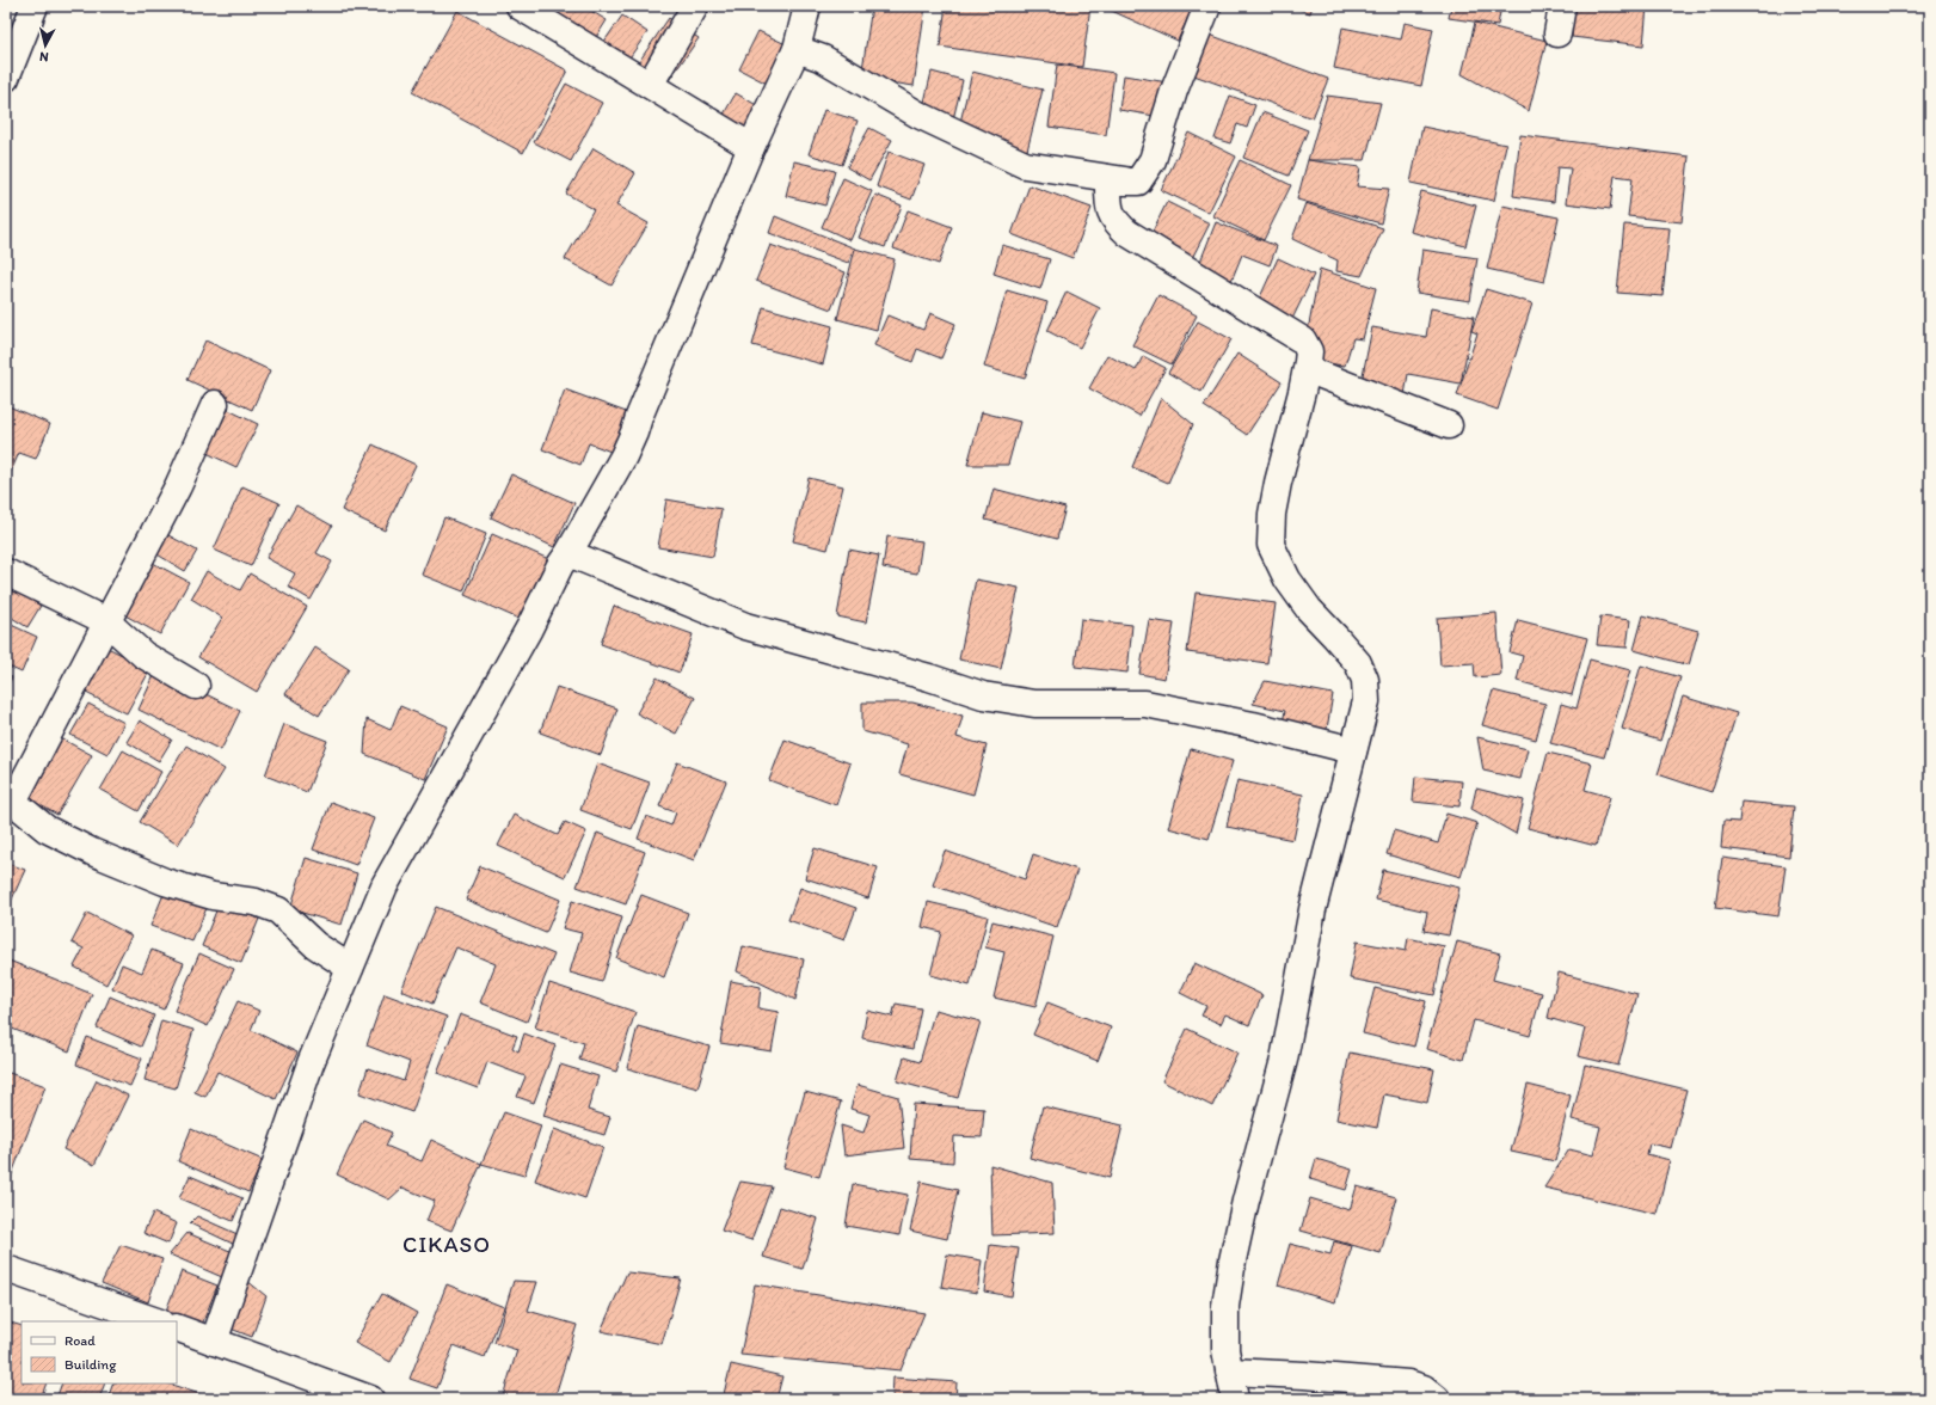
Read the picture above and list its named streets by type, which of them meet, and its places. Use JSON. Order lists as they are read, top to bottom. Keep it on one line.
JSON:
{"districts":["CIKASO"],"legend":["Road","Building"],"north":"bottom"}
